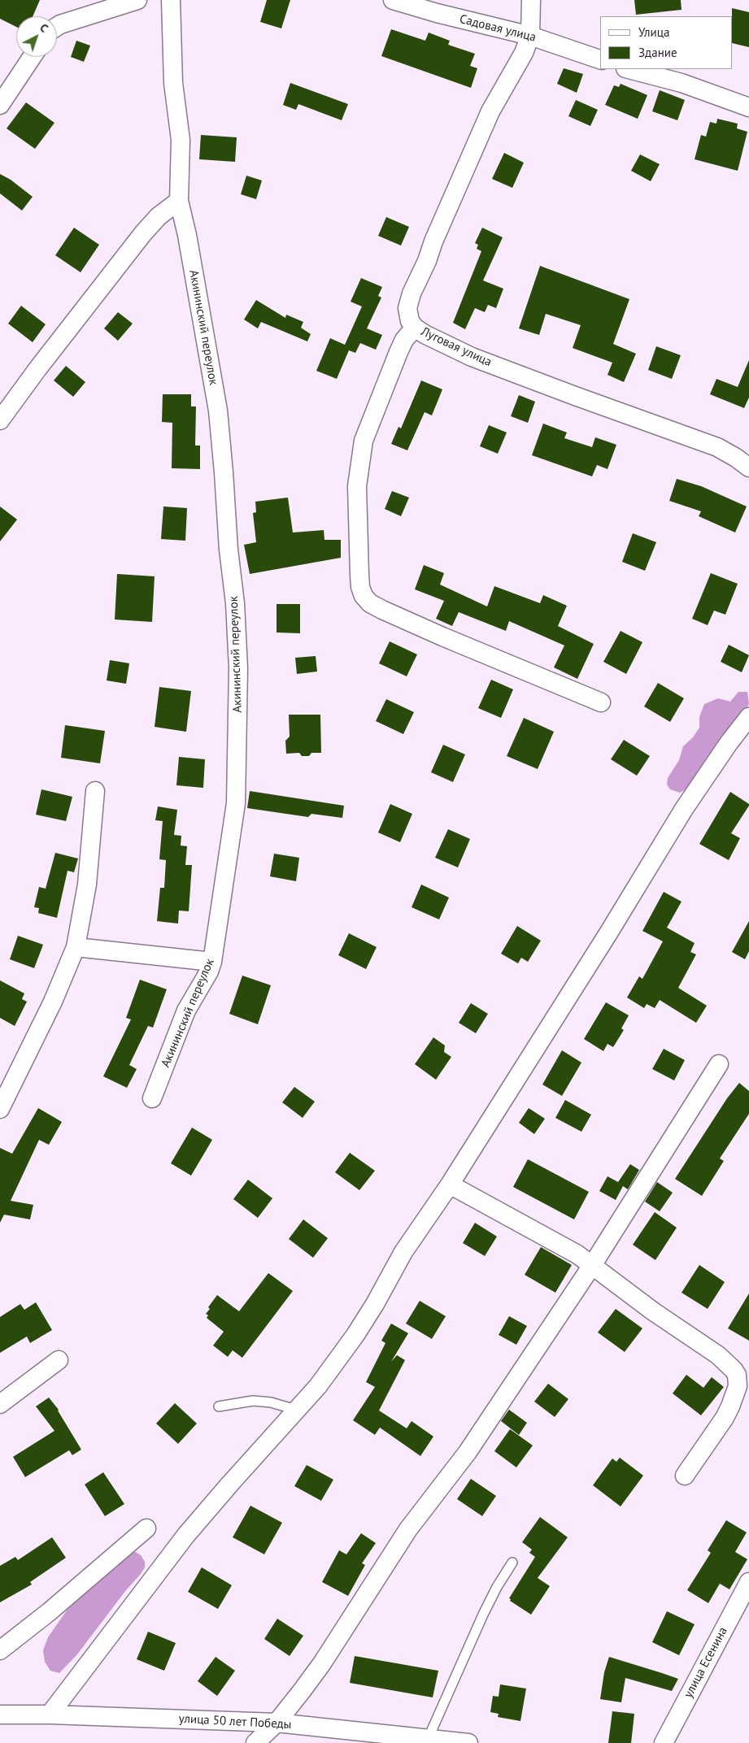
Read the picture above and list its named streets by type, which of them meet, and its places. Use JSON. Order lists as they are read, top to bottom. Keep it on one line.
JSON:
{"streets":{"street":["Садовая улица","Акининский переулок","Луговая улица","улица Есенина","улица 50 лет Победы"]},"crossings":[["Садовая улица","Луговая улица"]],"legend":["Улица","Здание"],"north":"top right"}
